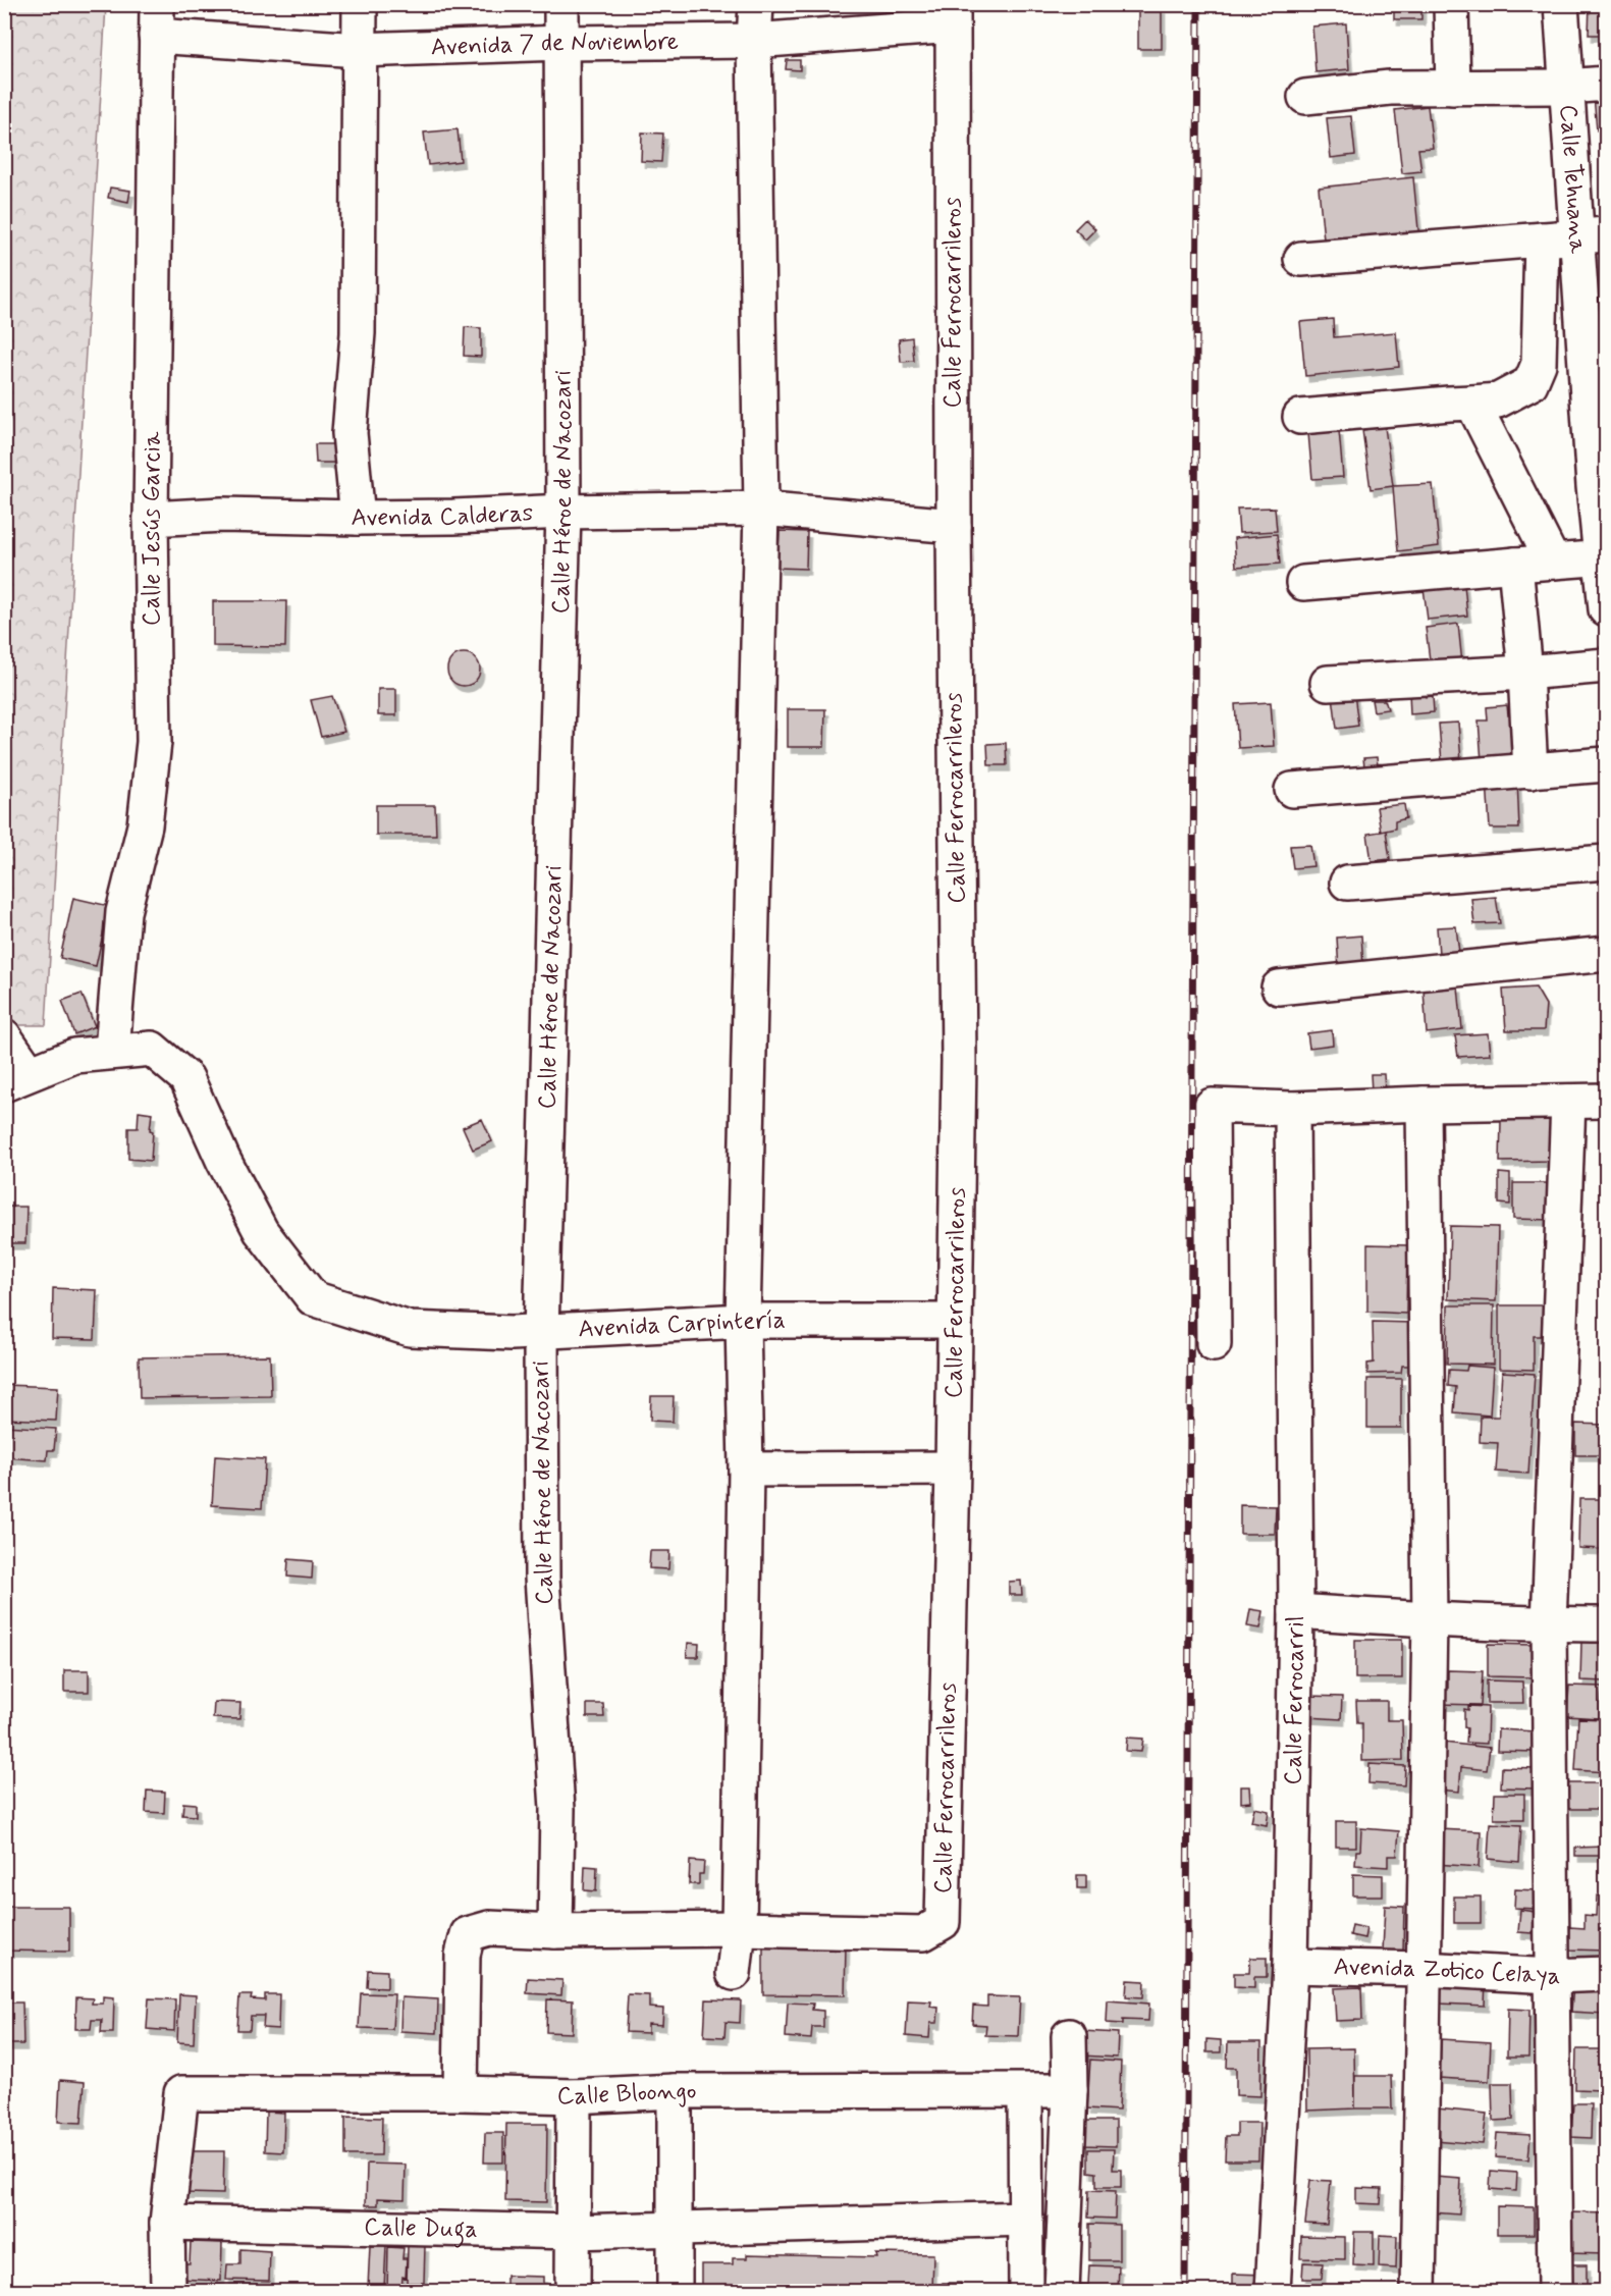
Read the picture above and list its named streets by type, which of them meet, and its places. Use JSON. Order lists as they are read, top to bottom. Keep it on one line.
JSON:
{"streets":{"street":["Avenida 7 de Noviembre","Calle Tehuana","Calle Ferrocarrileros","Calle Héroe de Nacozari","Avenida Calderas","Calle Jesús Garcia","Avenida Carpintería","Calle Ferrocarril","Avenida Zotico Celaya","Calle Bloongo","Calle Duga"]},"crossings":[["Avenida 7 de Noviembre","Calle Ferrocarrileros"],["Avenida 7 de Noviembre","Calle Héroe de Nacozari"],["Avenida 7 de Noviembre","Calle Jesús Garcia"],["Calle Ferrocarrileros","Calle Héroe de Nacozari"],["Calle Ferrocarrileros","Avenida Calderas"],["Calle Ferrocarrileros","Avenida Carpintería"],["Calle Ferrocarrileros","Calle Bloongo"],["Calle Héroe de Nacozari","Avenida Calderas"],["Calle Héroe de Nacozari","Avenida Carpintería"],["Avenida Calderas","Calle Jesús Garcia"],["Calle Jesús Garcia","Avenida Carpintería"],["Calle Ferrocarril","Avenida Zotico Celaya"],["Calle Bloongo","Calle Duga"]]}
